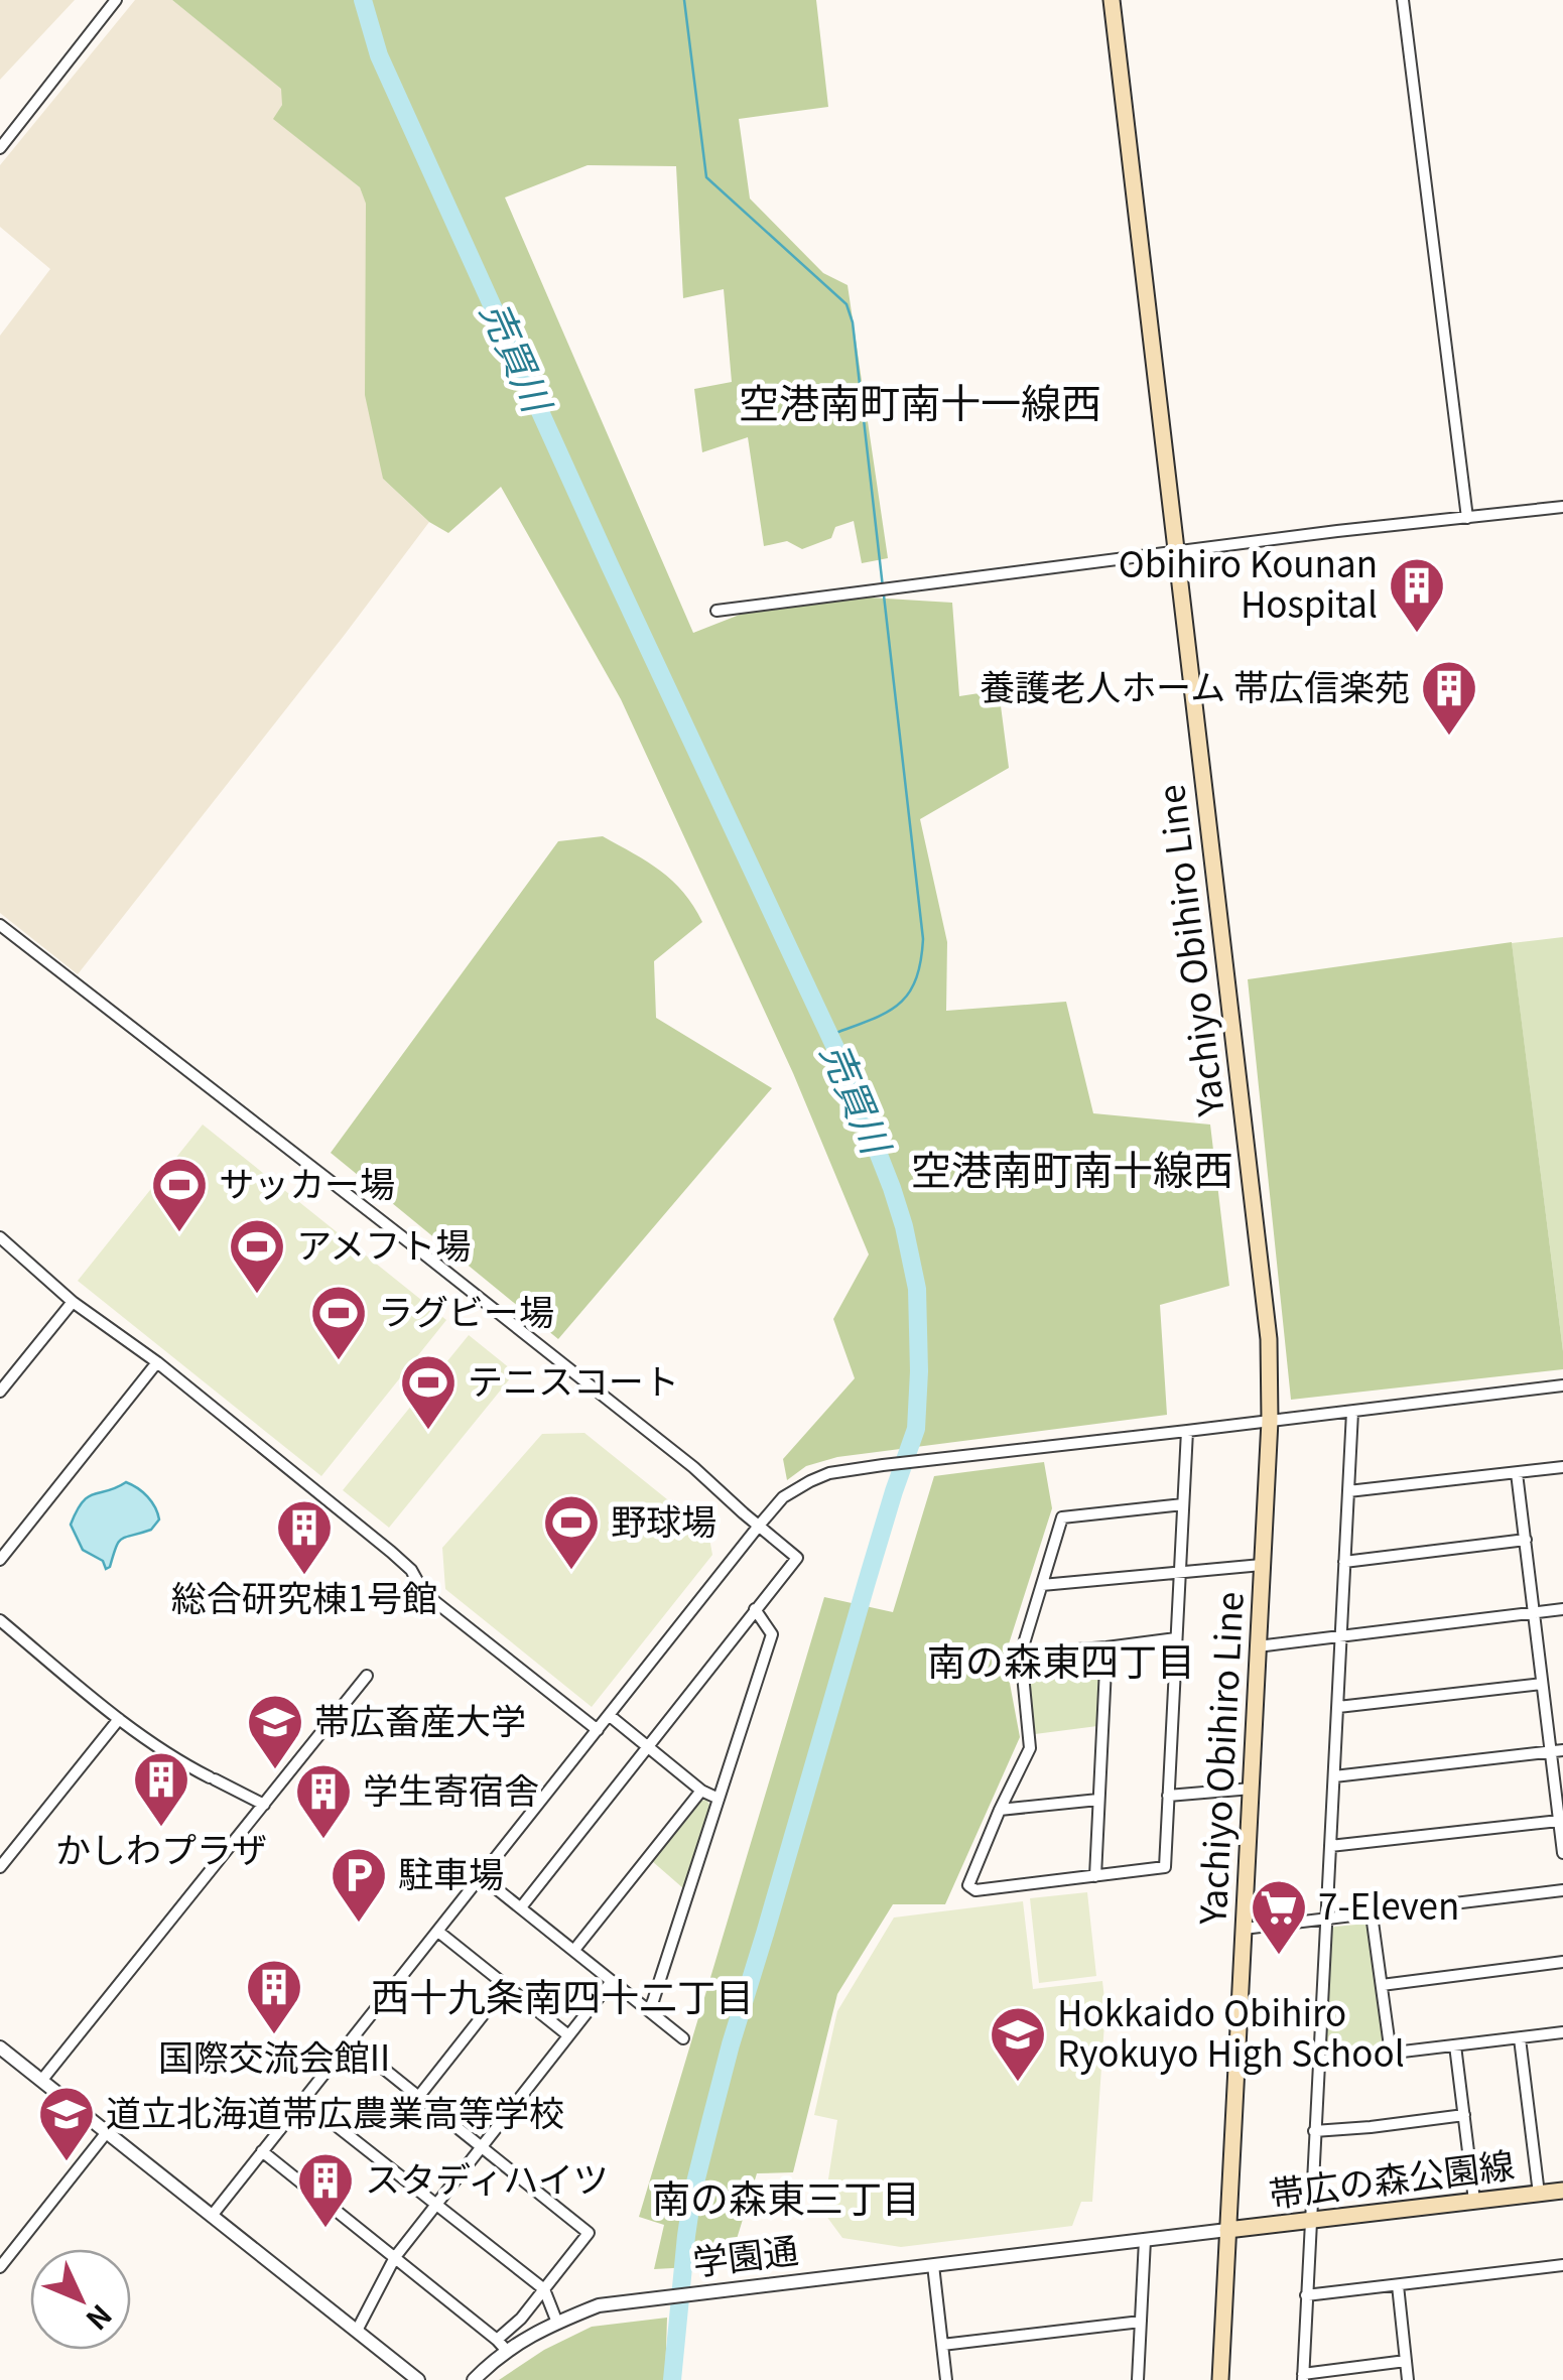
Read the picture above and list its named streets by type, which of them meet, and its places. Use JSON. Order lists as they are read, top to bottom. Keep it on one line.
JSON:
{"streets":{"main road":["Yachiyo Obihiro Line","帯広の森公園線"],"street":["学園通"]},"crossings":[["Yachiyo Obihiro Line","帯広の森公園線"],["Yachiyo Obihiro Line","学園通"],["帯広の森公園線","学園通"]],"districts":["空港南町南十一線西","空港南町南十線西","南の森東四丁目","西十九条南四十二丁目","南の森東三丁目"],"water":["売買川"],"places":{"building":["Obihiro Kounan Hospital","養護老人ホーム 帯広信楽苑","総合研究棟1号館","かしわプラザ","学生寄宿舎","国際交流会館II","スタディハイツ"],"sports":["サッカー場","アメフト場","ラグビー場","テニスコート","野球場"],"school or university":["帯広畜産大学","Hokkaido Obihiro Ryokuyo High School","道立北海道帯広農業高等学校"],"parking":["駐車場"],"supermarket":["7-Eleven"]},"north":"bottom right"}
